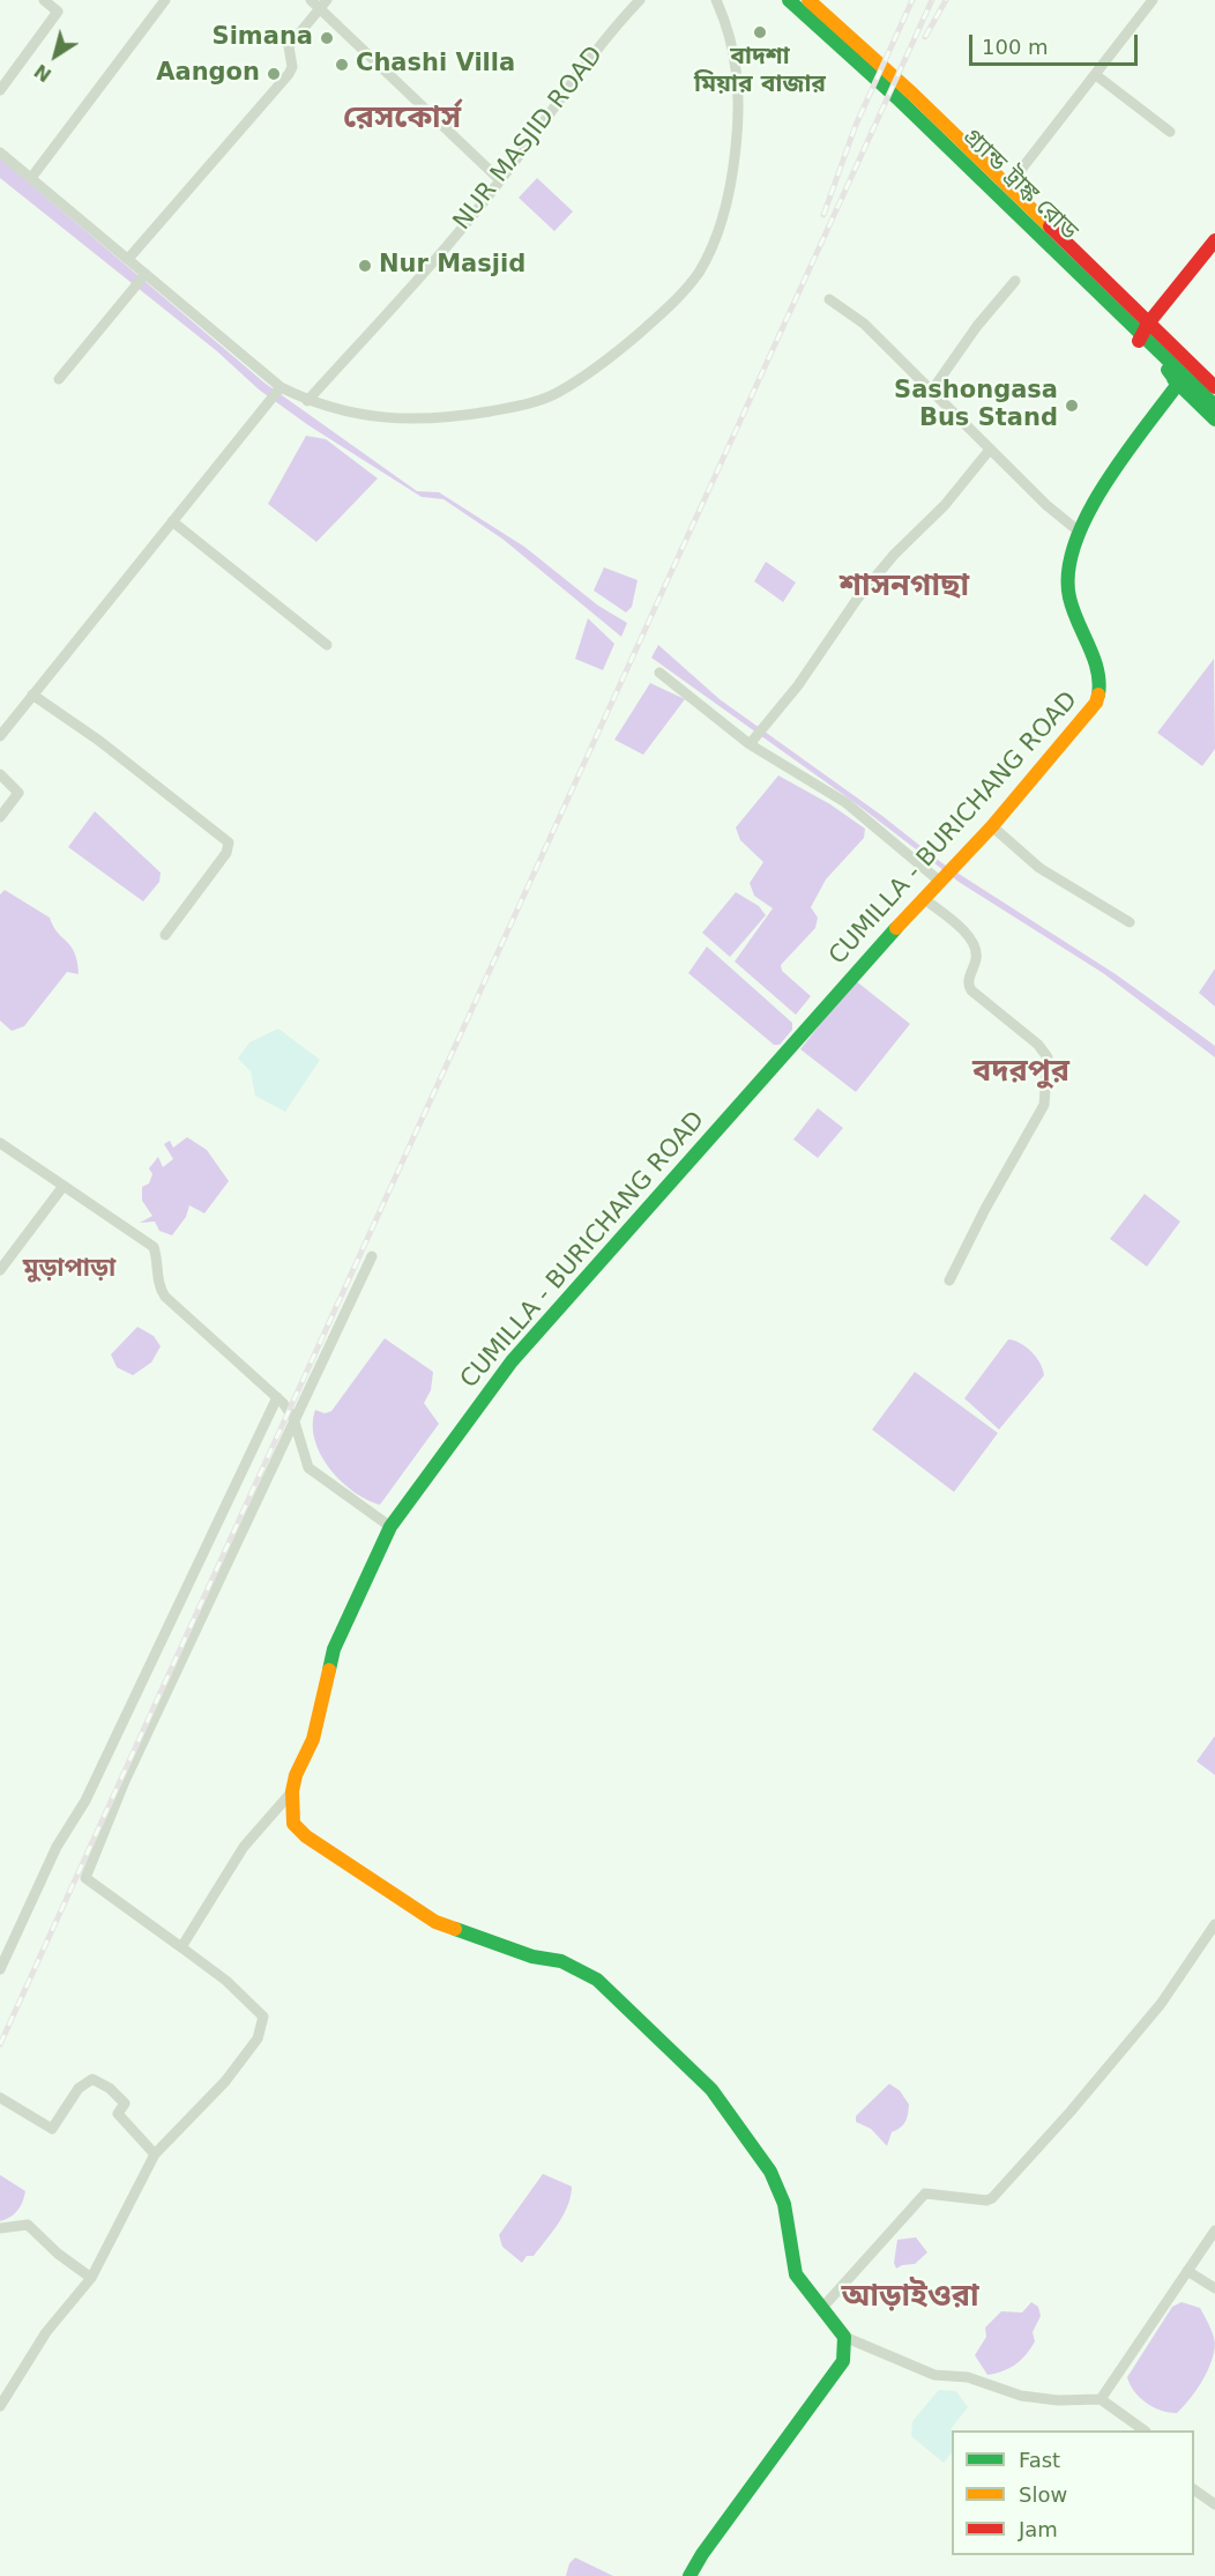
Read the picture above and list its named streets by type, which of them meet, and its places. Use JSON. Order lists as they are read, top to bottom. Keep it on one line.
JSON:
{"streets":{"main road":["গ্র্যান্ড ট্রাঙ্ক রোড","CUMILLA - BURICHANG ROAD"],"street":["NUR MASJID ROAD"]},"districts":["রেসকোর্স","শাসনগাছা","বদরপুর","মুড়াপাড়া","আড়াইওরা"],"places":["বাদশা মিয়ার বাজার","Simana","Chashi Villa","Aangon","Nur Masjid","Sashongasa Bus Stand"],"legend":["Fast","Slow","Jam"],"scale_bar":"100 m","north":"bottom left"}
